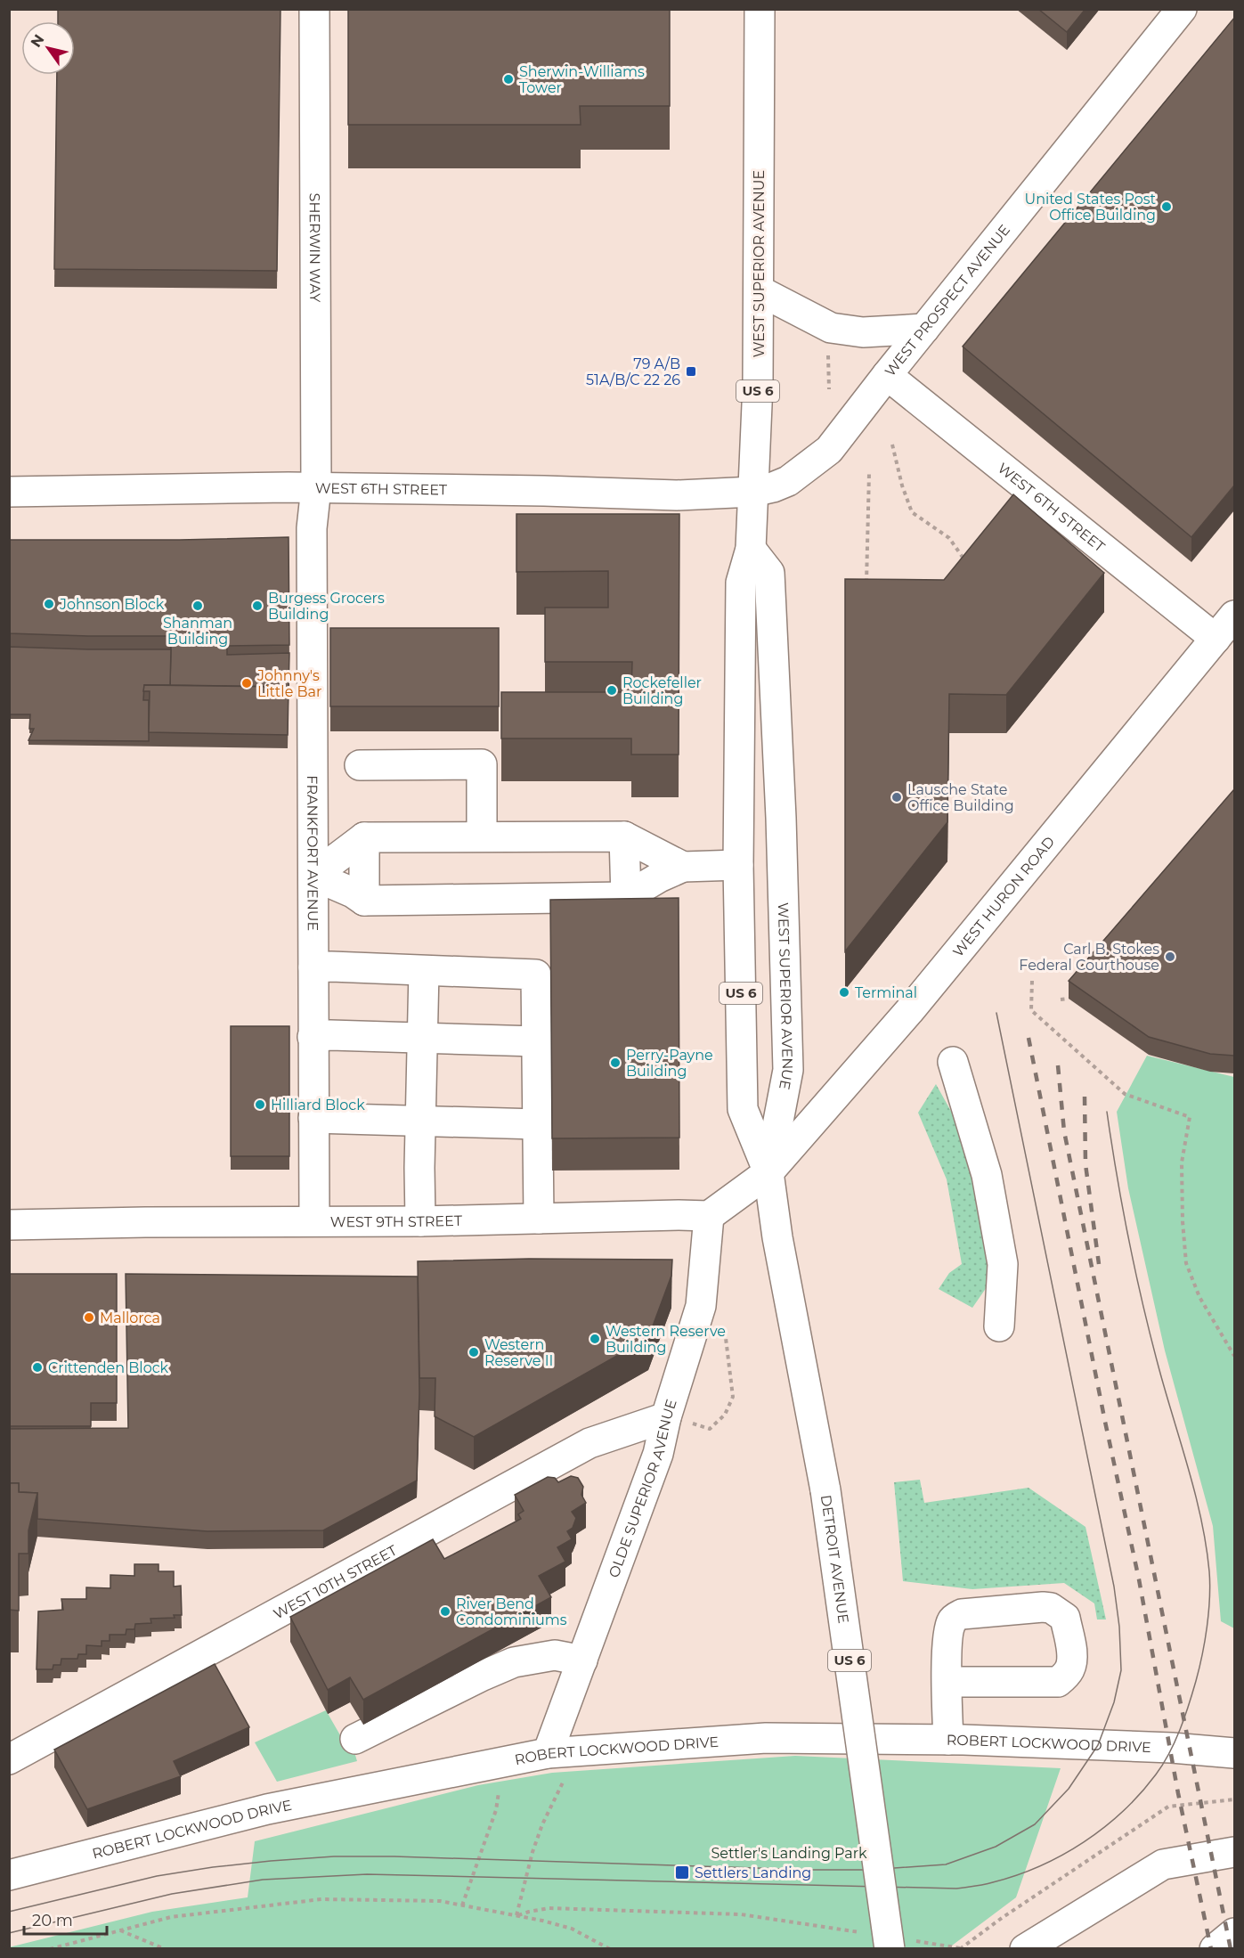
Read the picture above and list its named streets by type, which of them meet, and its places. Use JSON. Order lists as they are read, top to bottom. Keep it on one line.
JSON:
{"streets":{"street":["SHERWIN WAY","WEST SUPERIOR AVENUE","WEST PROSPECT AVENUE","US 6","WEST 6TH STREET","FRANKFORT AVENUE","WEST HURON ROAD","WEST 9TH STREET","OLDE SUPERIOR AVENUE","DETROIT AVENUE","WEST 10TH STREET","ROBERT LOCKWOOD DRIVE"]},"crossings":[["SHERWIN WAY","WEST 6TH STREET"],["SHERWIN WAY","FRANKFORT AVENUE"],["WEST SUPERIOR AVENUE","WEST PROSPECT AVENUE"],["WEST SUPERIOR AVENUE","WEST 6TH STREET"],["WEST SUPERIOR AVENUE","WEST HURON ROAD"],["WEST SUPERIOR AVENUE","DETROIT AVENUE"],["WEST PROSPECT AVENUE","WEST 6TH STREET"],["WEST 6TH STREET","FRANKFORT AVENUE"],["WEST 6TH STREET","WEST HURON ROAD"],["FRANKFORT AVENUE","WEST 9TH STREET"],["WEST HURON ROAD","DETROIT AVENUE"],["WEST 9TH STREET","OLDE SUPERIOR AVENUE"],["OLDE SUPERIOR AVENUE","WEST 10TH STREET"],["OLDE SUPERIOR AVENUE","ROBERT LOCKWOOD DRIVE"]],"parks":["Settler's Landing Park"],"places":{"other":["Sherwin-Williams Tower","United States Post Office Building","Johnson Block","Shanman Building","Burgess Grocers Building","Johnny's Little Bar","Rockefeller Building","Lausche State Office Building","Carl B. Stokes Federal Courthouse","Terminal","Perry-Payne Building","Hilliard Block","Mallorca","Western Reserve Building","Western Reserve II","Crittenden Block","River Bend Condominiums"],"transit":["79 A/B 51A/B/C 22 26","Settlers Landing"]},"scale_bar":"20 m","north":"top left"}
